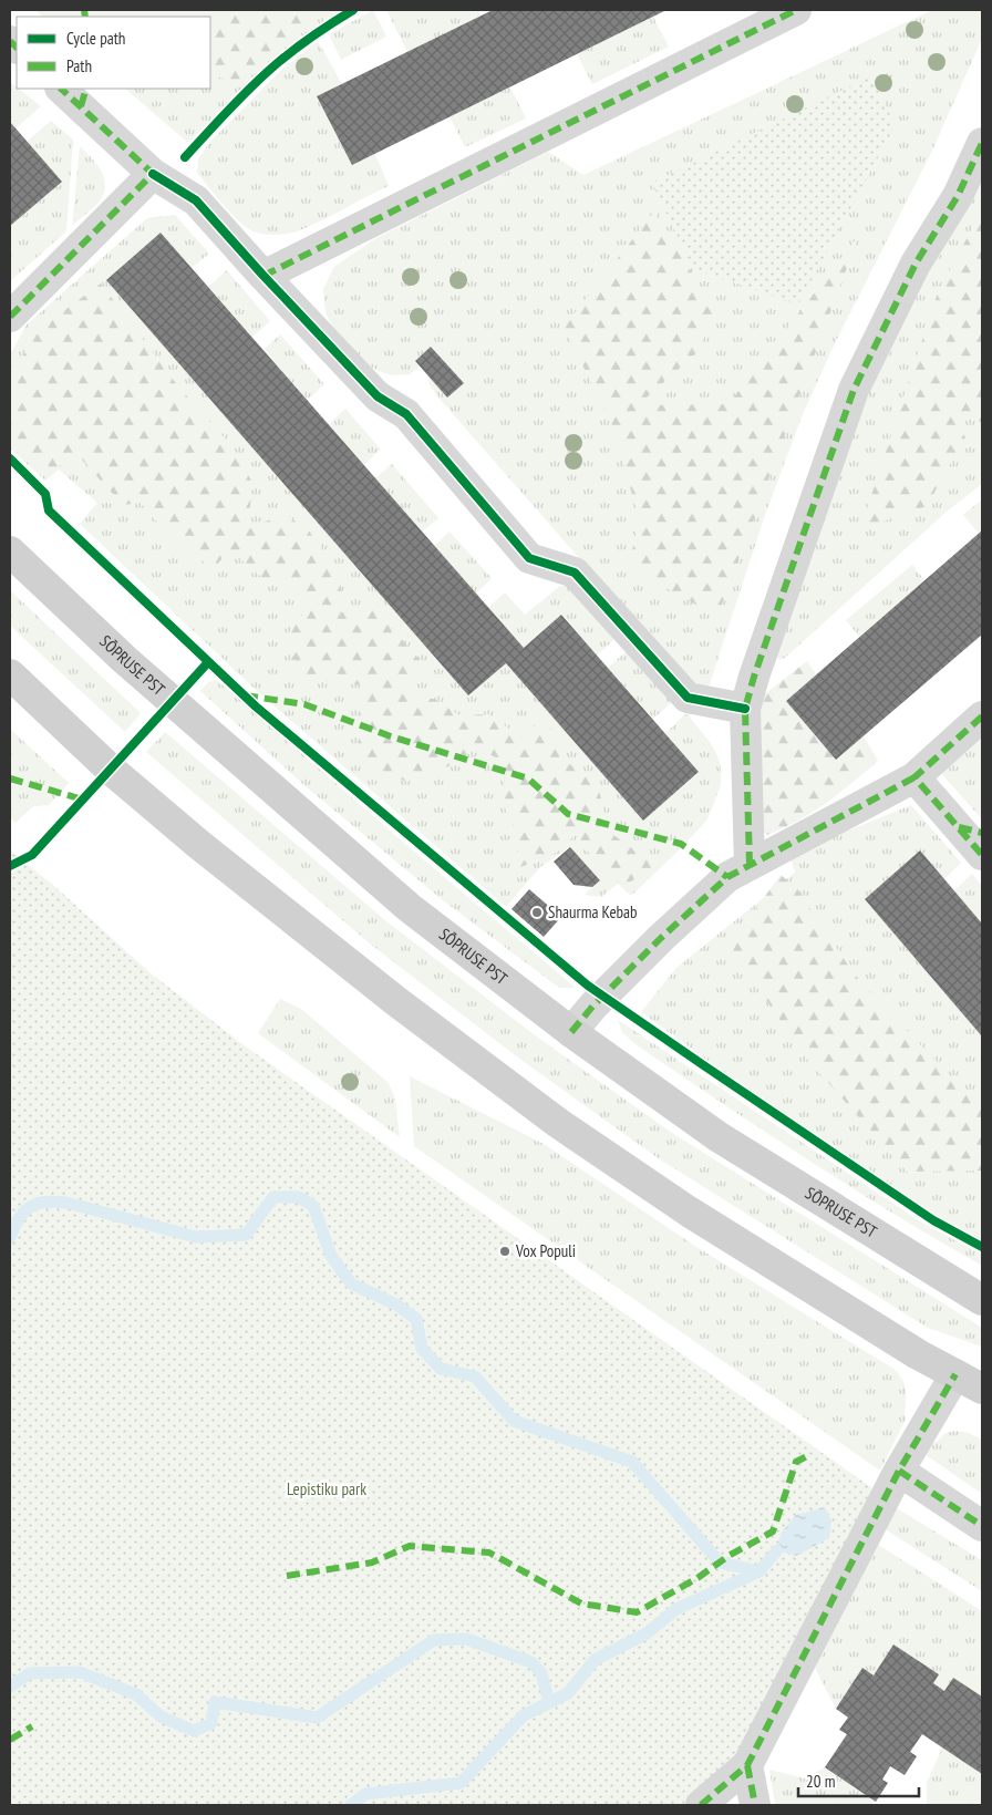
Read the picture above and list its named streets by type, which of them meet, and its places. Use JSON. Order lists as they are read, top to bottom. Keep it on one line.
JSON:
{"streets":{"main road":["SÕPRUSE PST"]},"parks":["Lepistiku park"],"places":["Shaurma Kebab","Vox Populi"],"legend":["Cycle path","Path"],"scale_bar":"20 m"}
